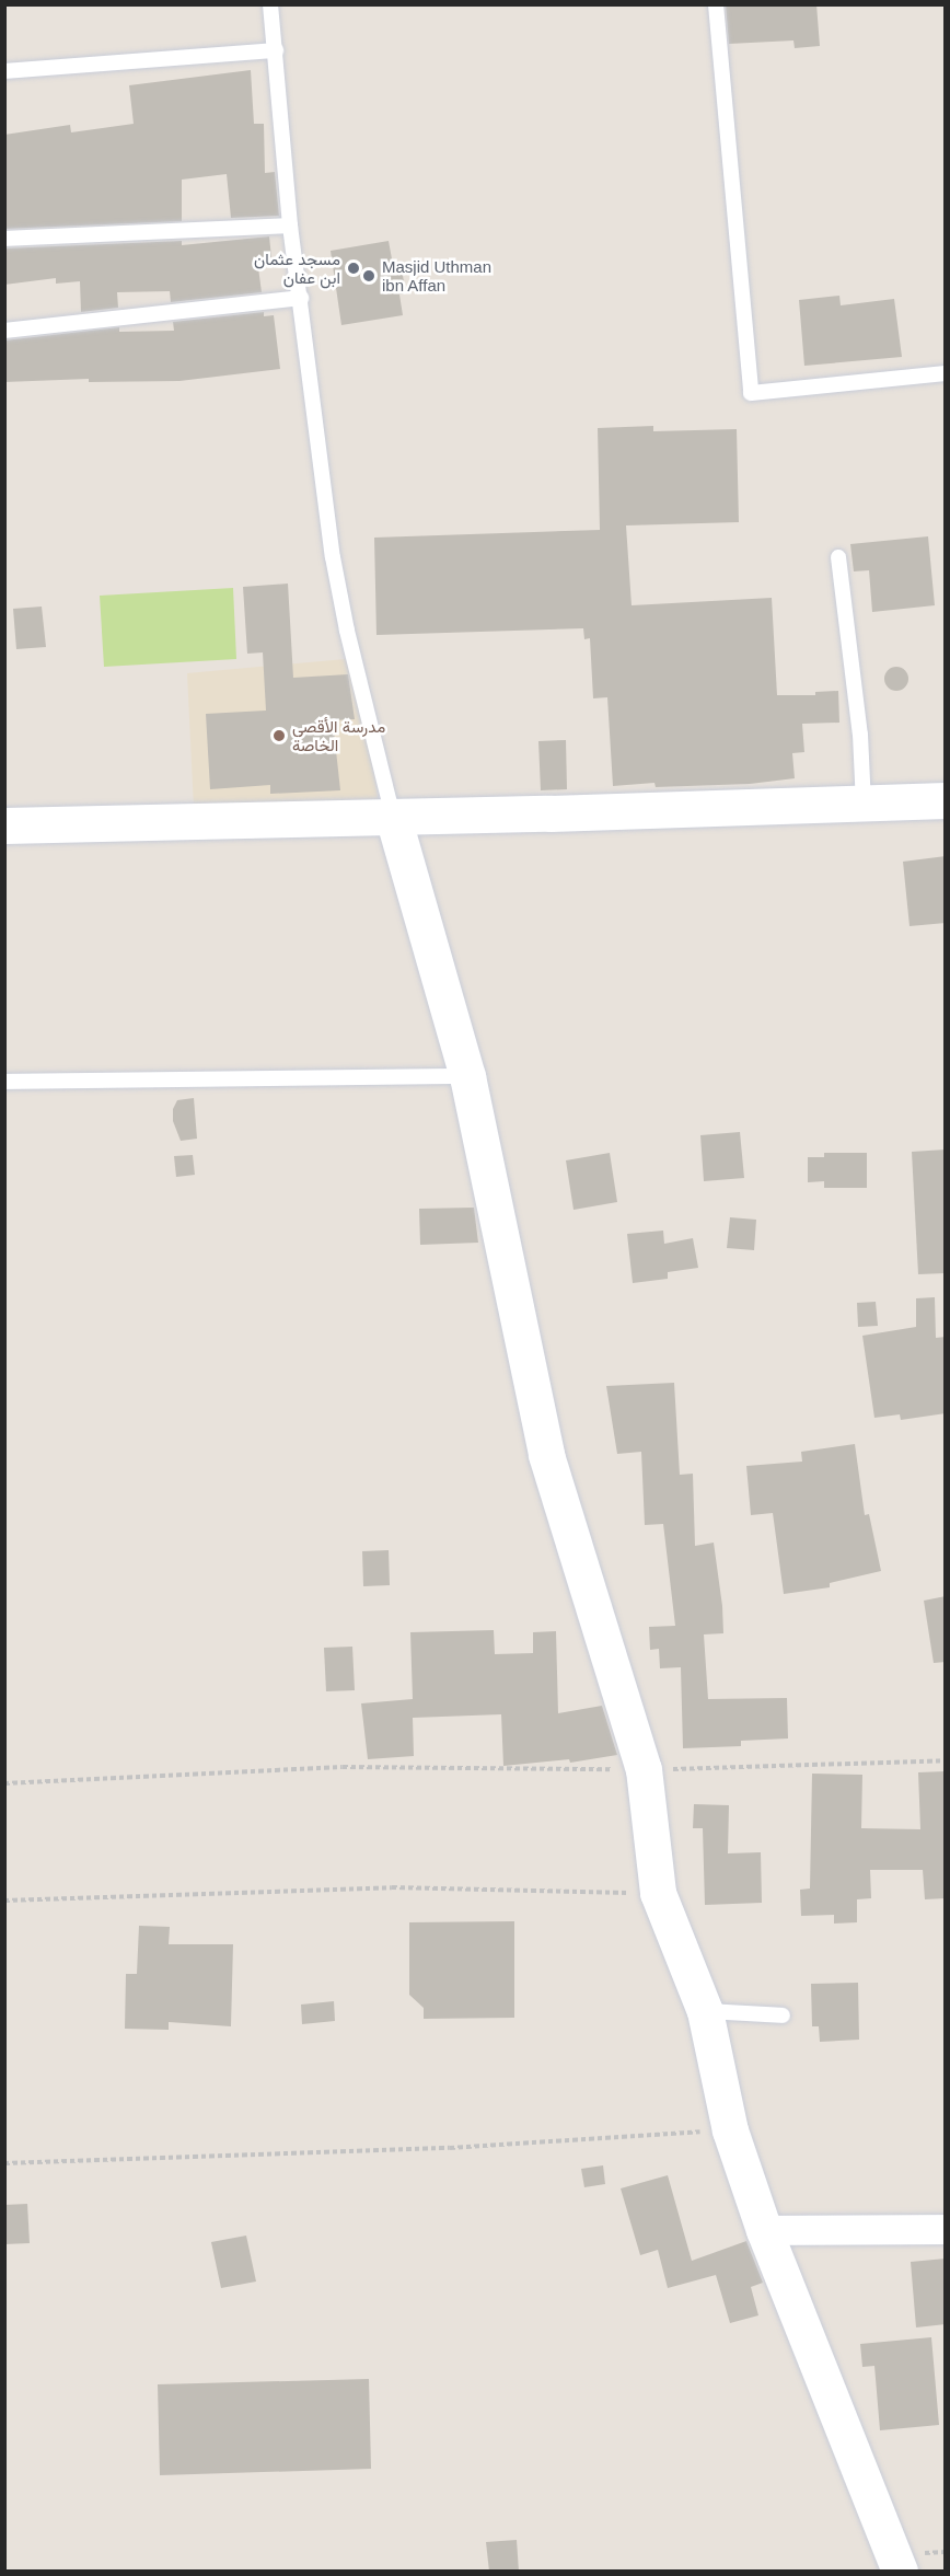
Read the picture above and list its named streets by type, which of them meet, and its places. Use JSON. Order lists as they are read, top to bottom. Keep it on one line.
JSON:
{"places":["مسجد عثمان ابن عفان","Masjid Uthman ibn Affan","مدرسة الأقصى الخاصة"]}
